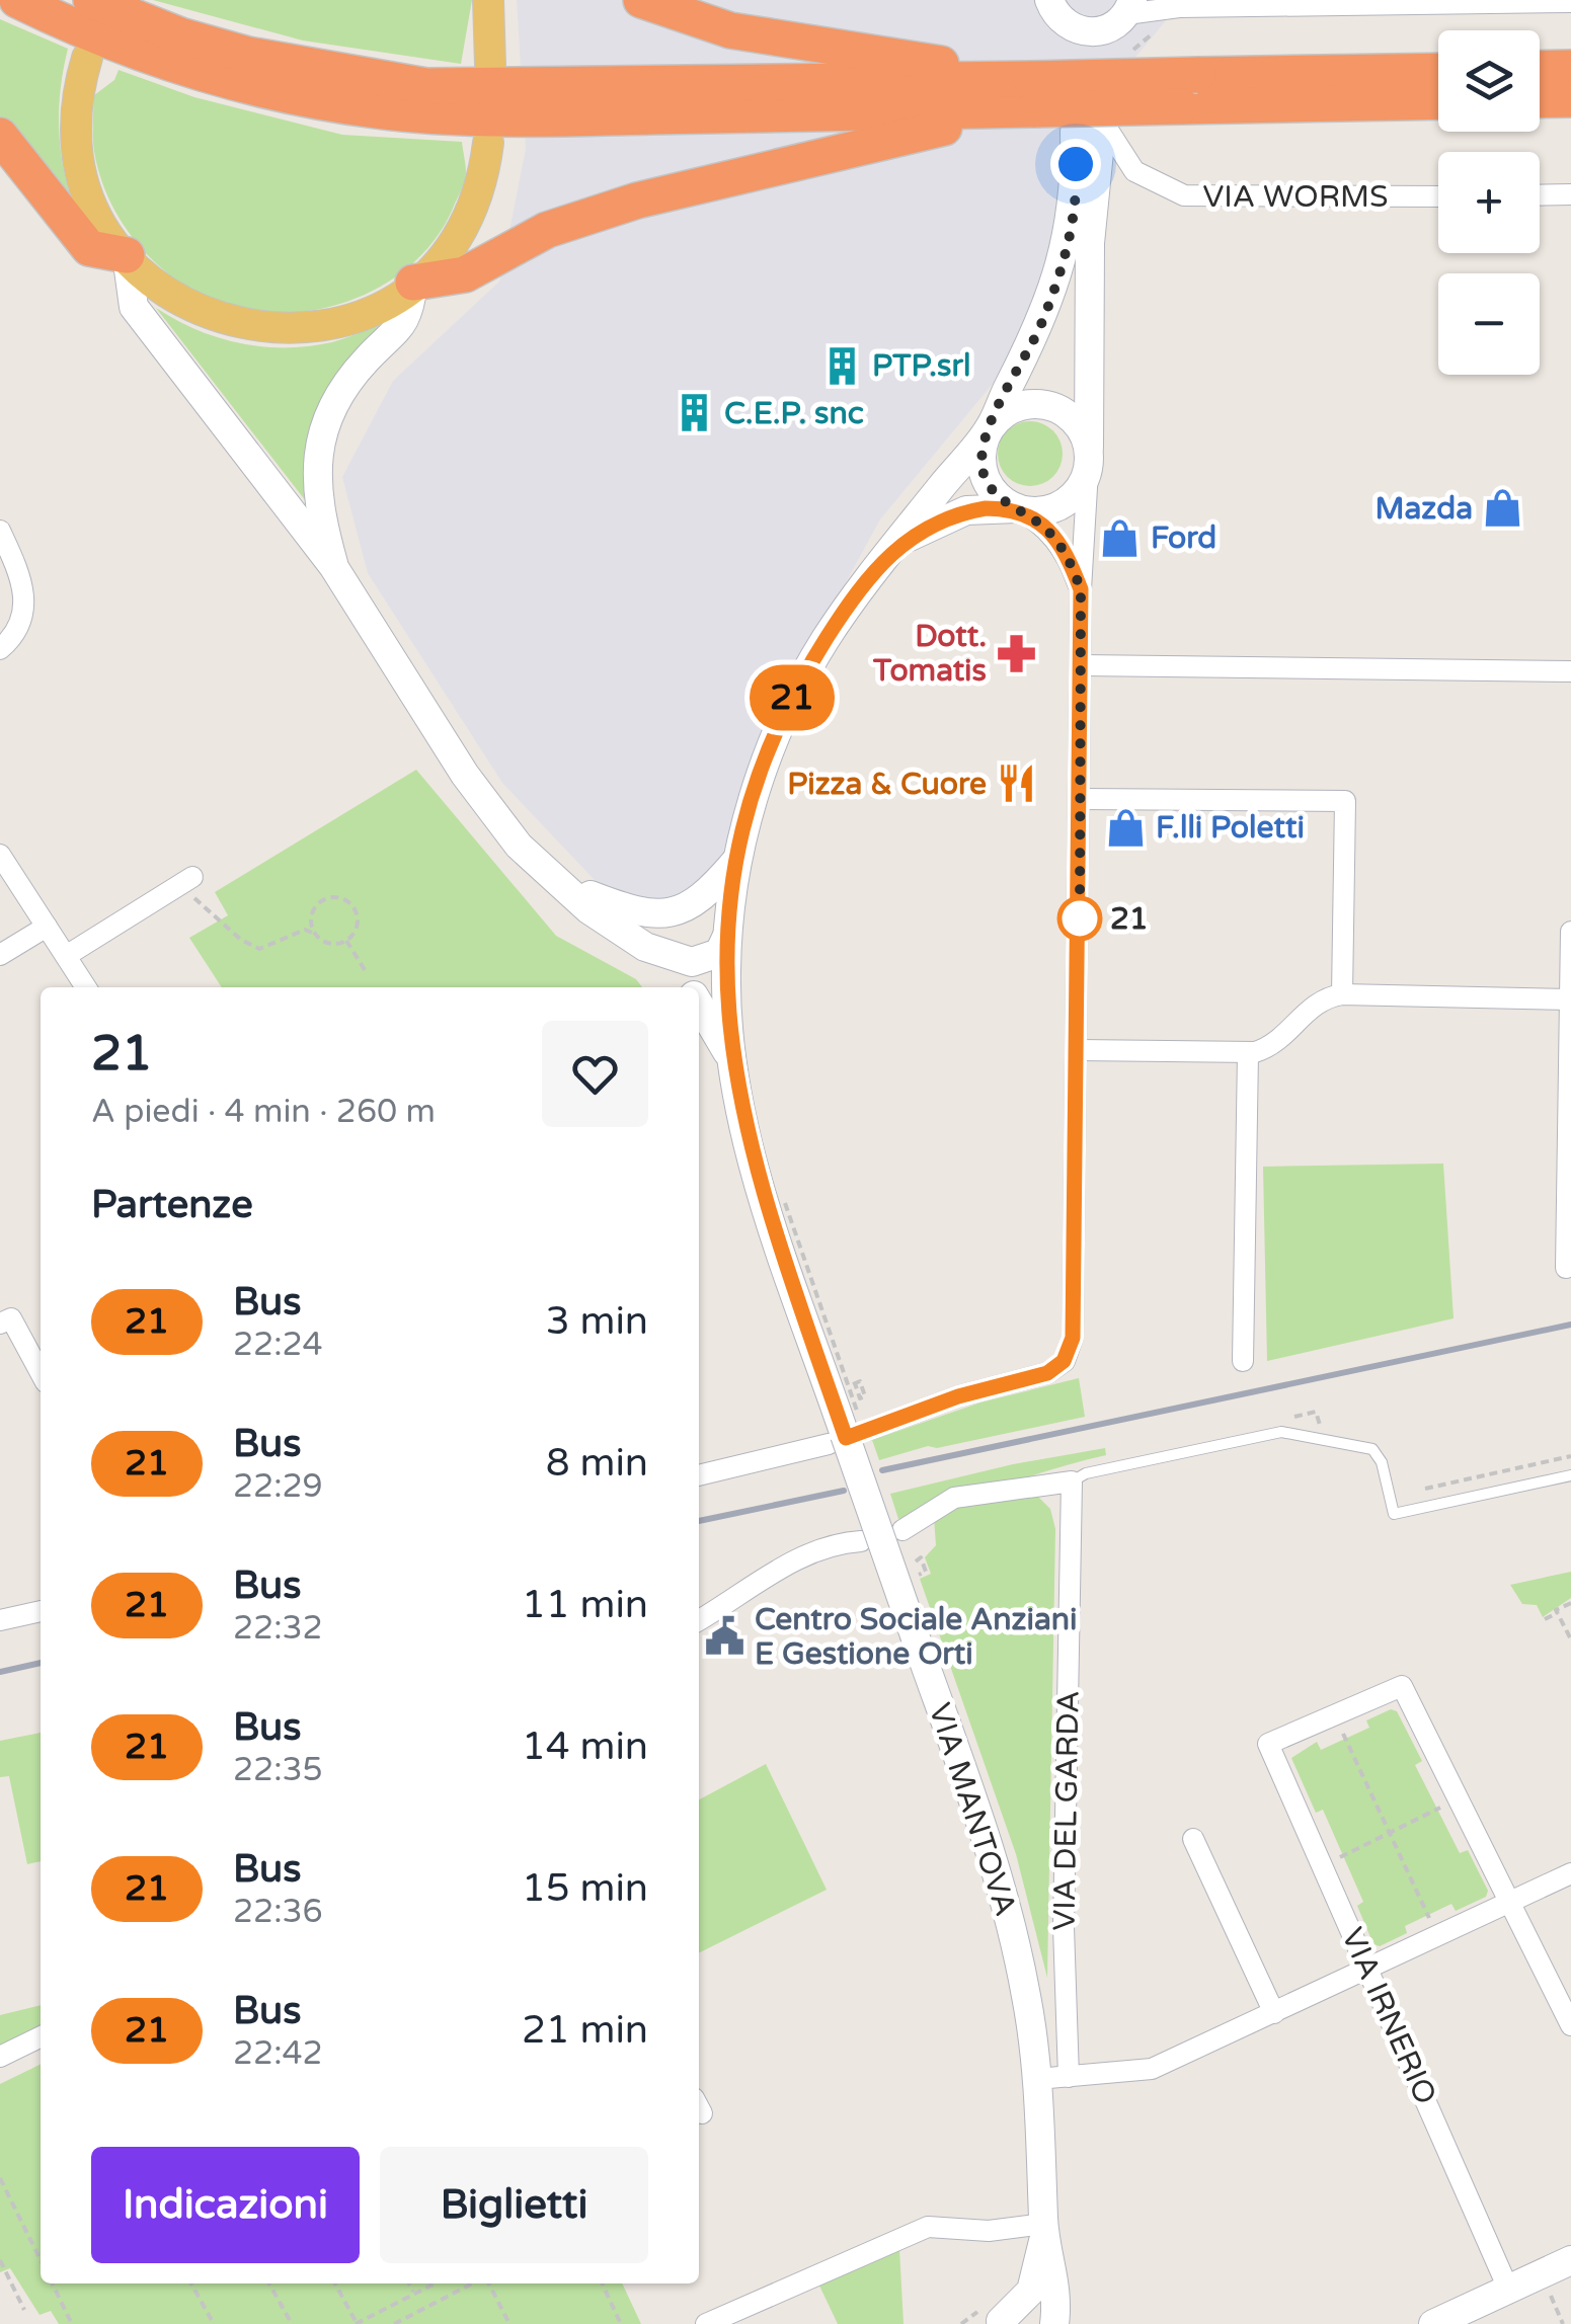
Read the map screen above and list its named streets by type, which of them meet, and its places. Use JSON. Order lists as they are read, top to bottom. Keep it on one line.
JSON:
{"streets":{"main road":["VIA MANTOVA"],"street":["VIA WORMS","VIA DEL GARDA","VIA IRNERIO"]},"places":{"building":["PTP.srl","C.E.P. snc"],"shop":["Mazda","Ford","F.lli Poletti"],"pharmacy":["Dott. Tomatis"],"restaurant":["Pizza & Cuore"],"other":["21"],"public building":["Centro Sociale Anziani E Gestione Orti"]},"lines":["bus line 21"],"page":{"on_map":"21","map_buttons":["+","−"],"heading":[["21","A piedi · 4 min · 260 m"],"Partenze"],"list":[{"mark":"21","name":"Bus","note":"22:24","value":"3 min"},{"mark":"21","name":"Bus","note":"22:29","value":"8 min"},{"mark":"21","name":"Bus","note":"22:32","value":"11 min"},{"mark":"21","name":"Bus","note":"22:35","value":"14 min"},{"mark":"21","name":"Bus","note":"22:36","value":"15 min"},{"mark":"21","name":"Bus","note":"22:42","value":"21 min"}],"buttons":["Indicazioni","Biglietti"]}}
